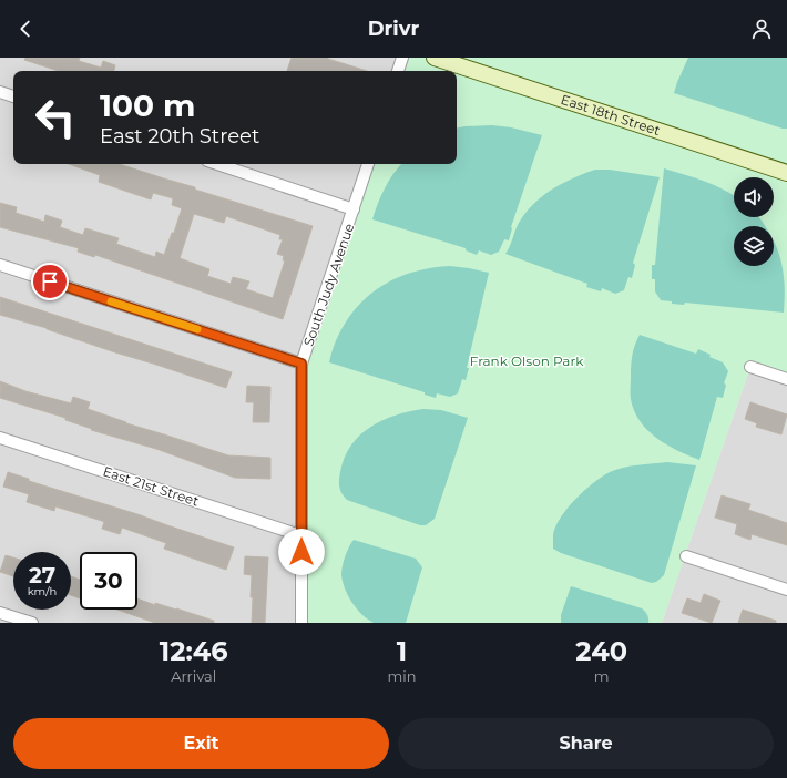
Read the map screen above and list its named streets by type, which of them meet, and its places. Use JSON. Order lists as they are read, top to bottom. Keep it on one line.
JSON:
{"streets":{"street":["East 18th Street","South Judy Avenue","East 21st Street"]},"crossings":[["South Judy Avenue","East 21st Street"]],"parks":["Frank Olson Park"],"page":{"header":"Drivr","turn":["100 m","East 20th Street"],"speed":"27 km/h","limit":"30","eta":["12:46","Arrival","1","min","240","m"],"buttons":["Exit","Share"]}}
